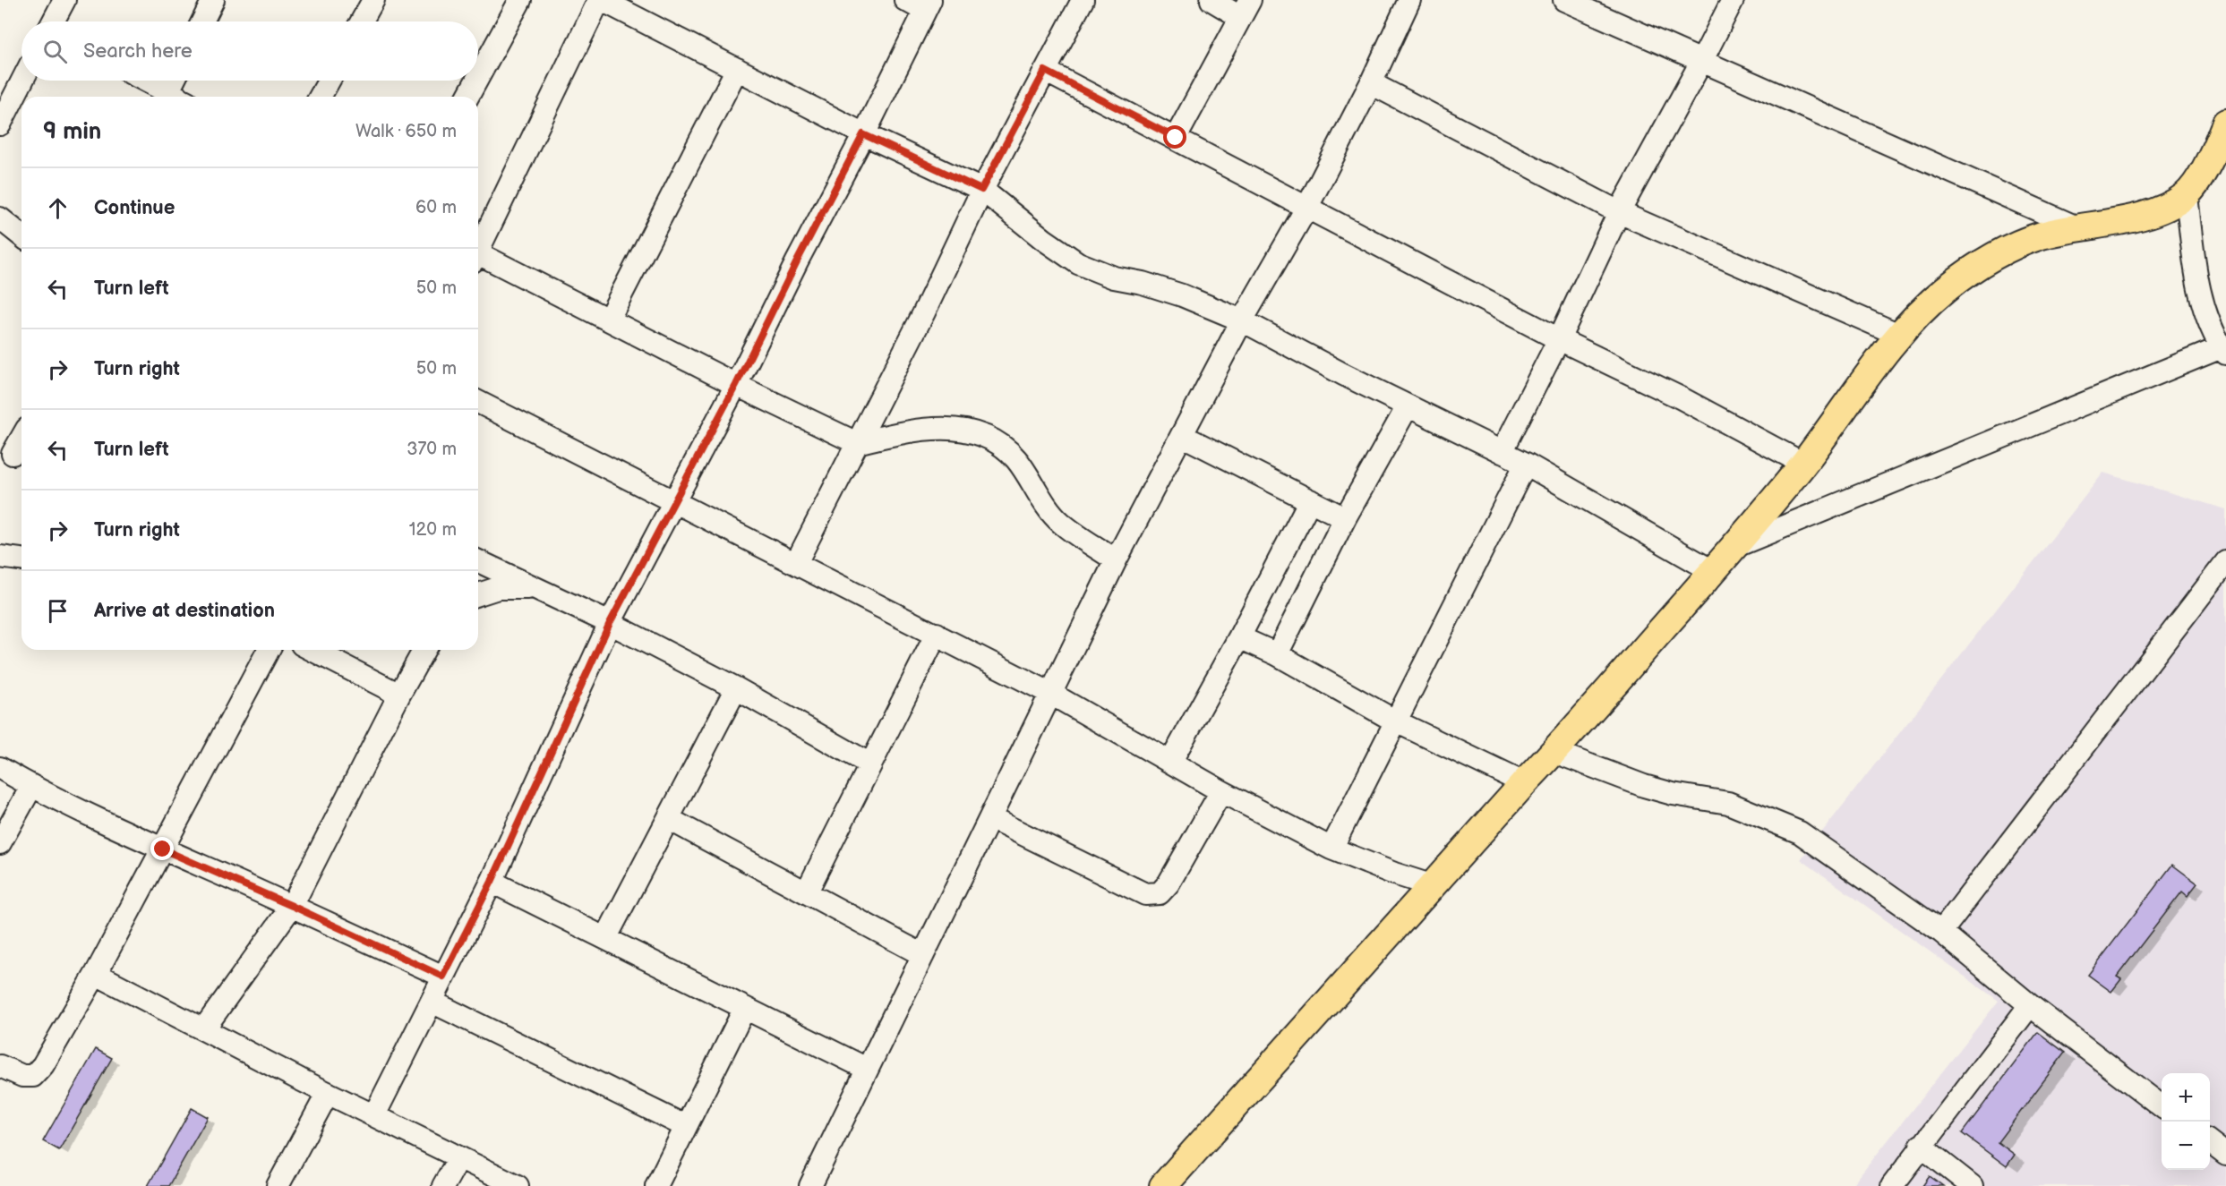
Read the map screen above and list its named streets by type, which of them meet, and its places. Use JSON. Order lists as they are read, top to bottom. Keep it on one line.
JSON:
{"page":{"search":"Search here","heading":["9 min","Walk · 650 m"],"list":[["Continue","60 m"],["Turn left","50 m"],["Turn right","50 m"],["Turn left","370 m"],["Turn right","120 m"],"Arrive at destination"],"map_buttons":["+","−"]}}
